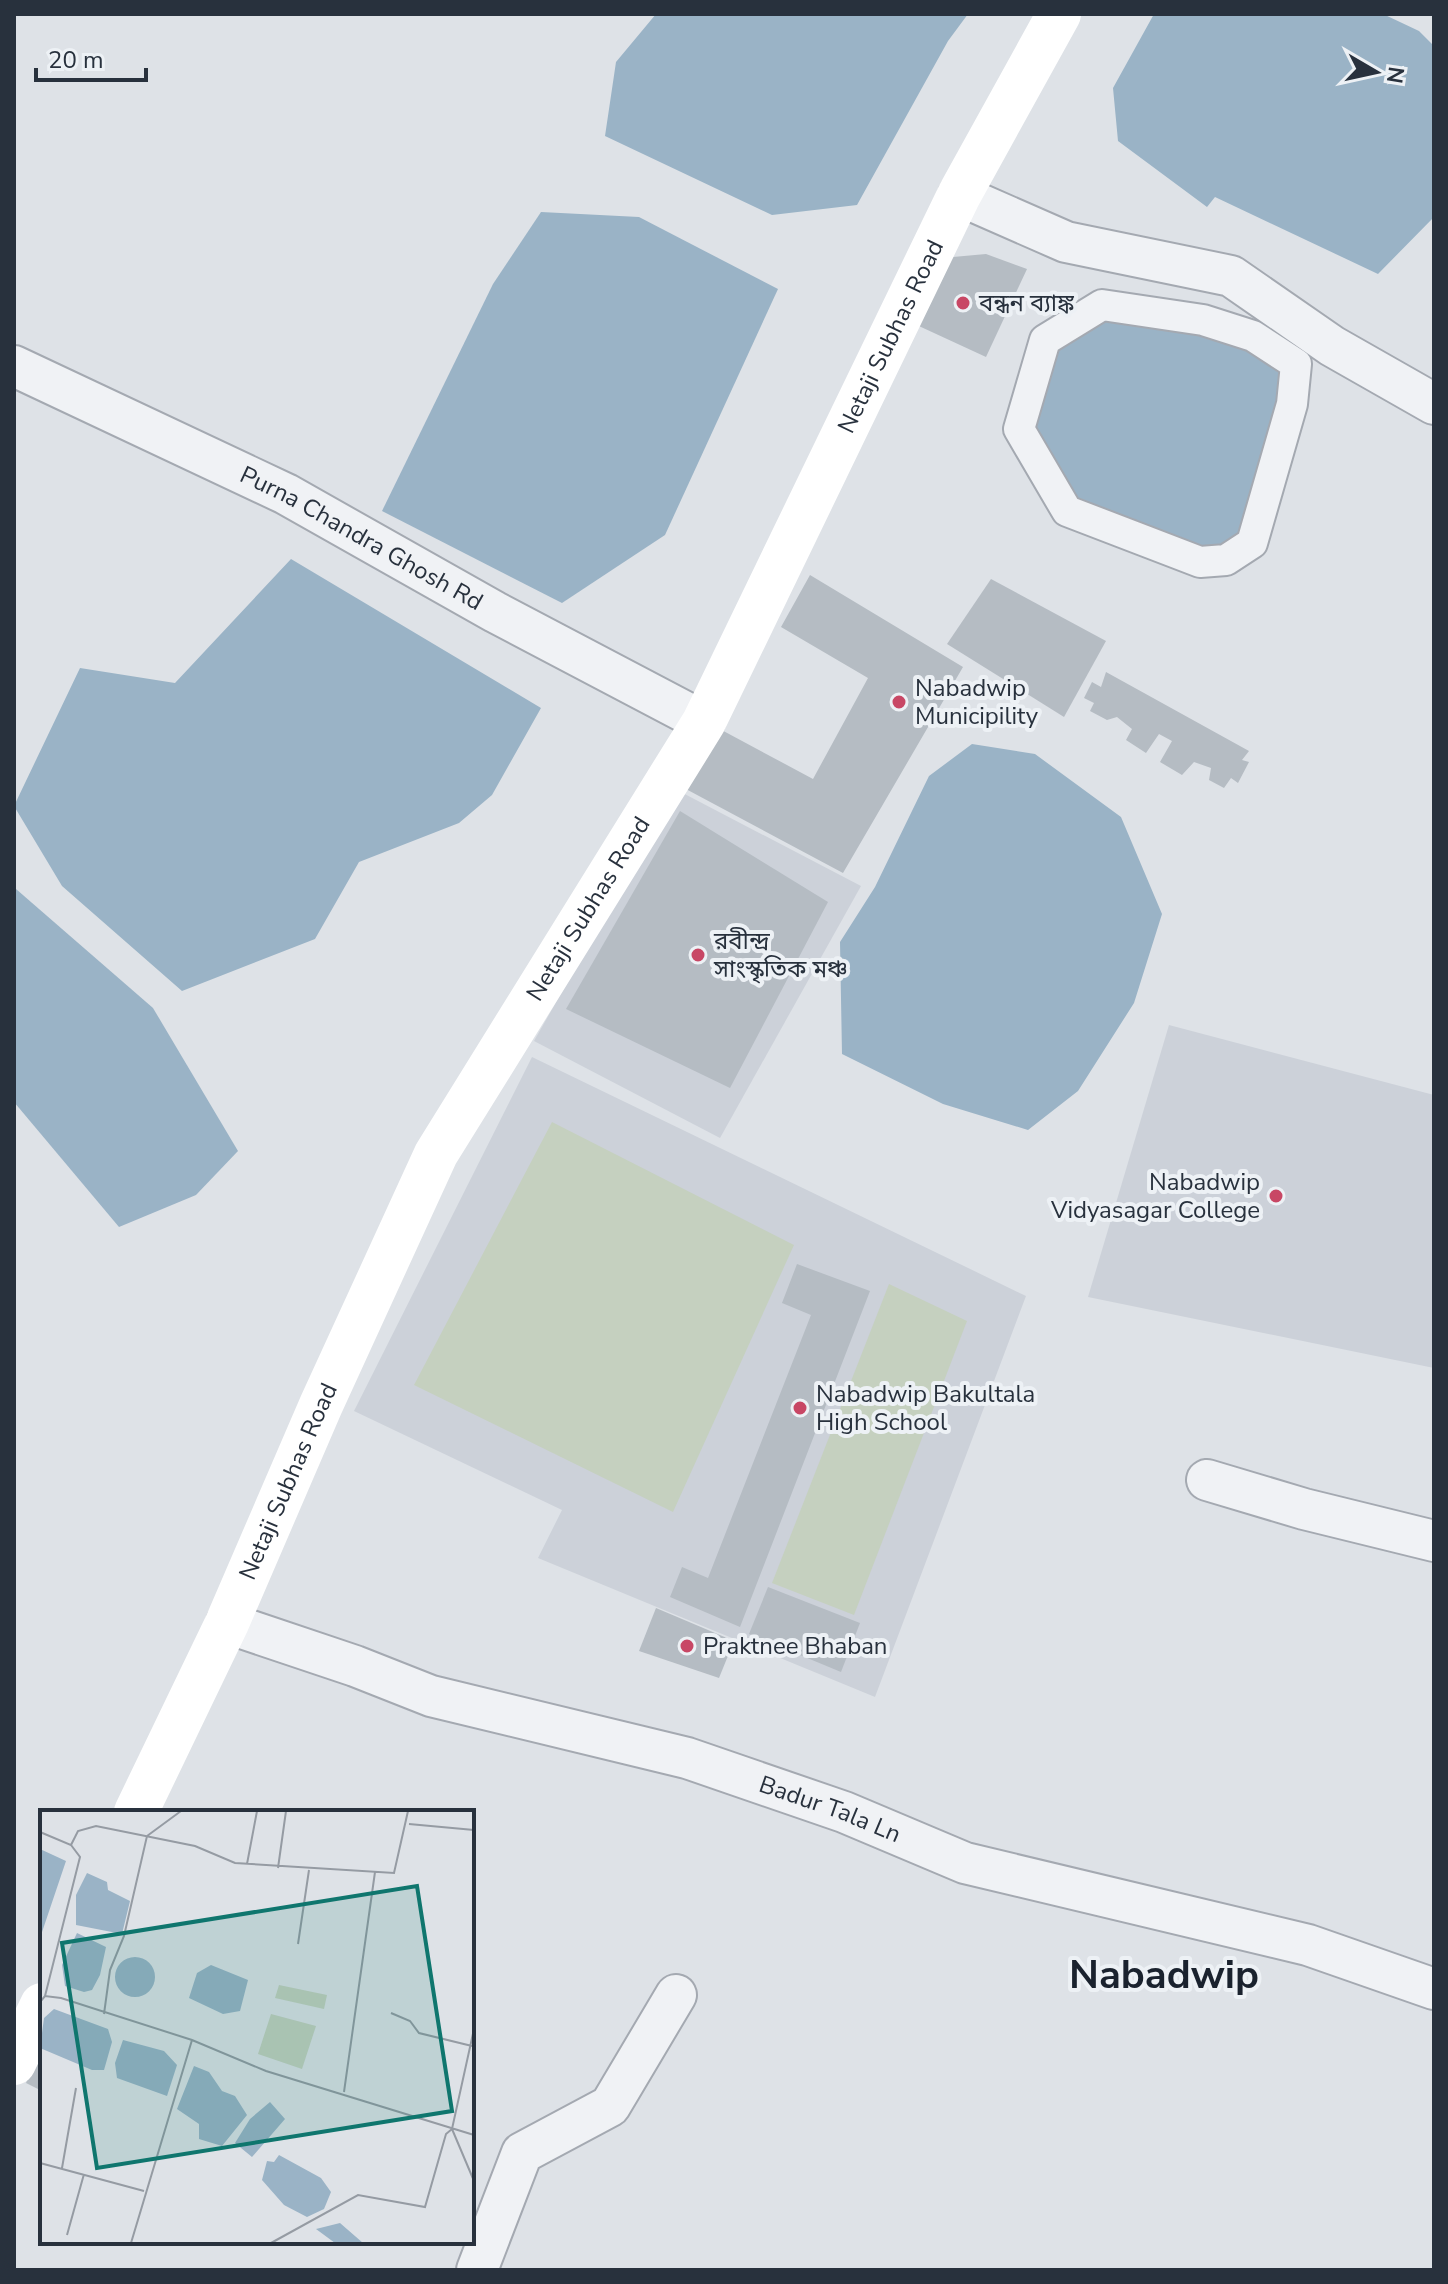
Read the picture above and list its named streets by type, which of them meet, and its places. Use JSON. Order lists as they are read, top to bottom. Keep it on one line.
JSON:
{"streets":{"main road":["Netaji Subhas Road"],"street":["Purna Chandra Ghosh Rd","Badur Tala Ln"]},"crossings":[["Netaji Subhas Road","Purna Chandra Ghosh Rd"],["Netaji Subhas Road","Badur Tala Ln"]],"districts":["Nabadwip"],"places":["বন্ধন ব্যাঙ্ক","Nabadwip Municipility","রবীন্দ্র সাংস্কৃতিক মঞ্চ","Nabadwip Vidyasagar College","Nabadwip Bakultala High School","Praktnee Bhaban"],"scale_bar":"20 m","north":"right"}
